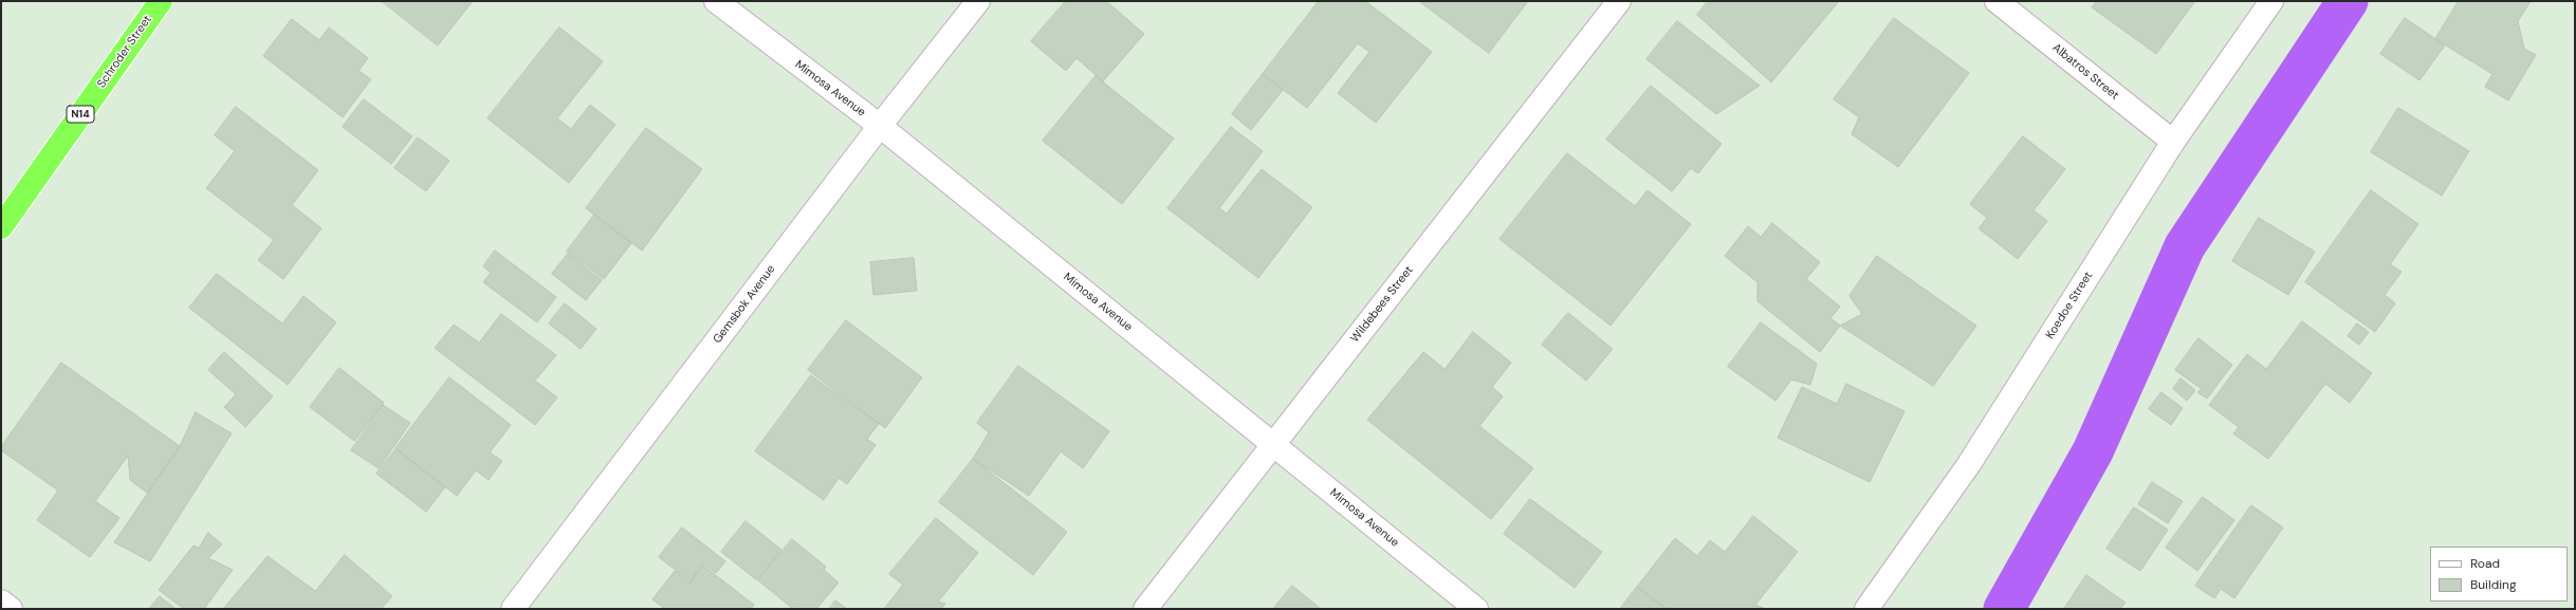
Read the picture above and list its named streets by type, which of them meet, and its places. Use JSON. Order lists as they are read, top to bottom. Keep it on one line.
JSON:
{"streets":{"highway":["Schroder Street","N14"],"street":["Albatros Street","Mimosa Avenue","Gemsbok Avenue","Wildebees Street","Koedoe Street"]},"crossings":[["Albatros Street","Koedoe Street"],["Mimosa Avenue","Gemsbok Avenue"],["Mimosa Avenue","Wildebees Street"]],"legend":["Road","Building"]}
